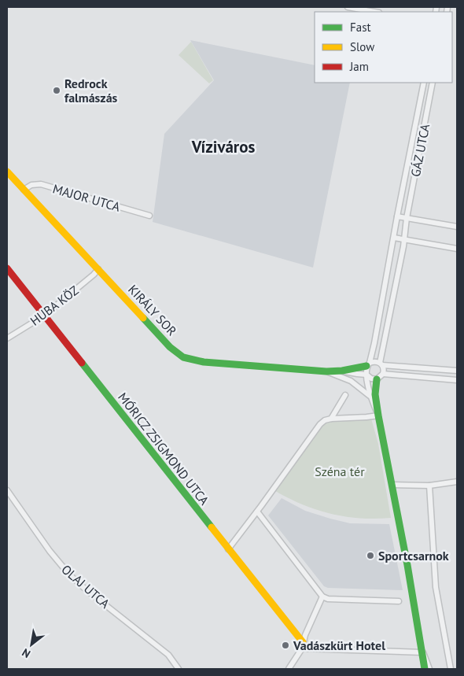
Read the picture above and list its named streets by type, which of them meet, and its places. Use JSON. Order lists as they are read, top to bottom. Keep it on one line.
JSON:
{"streets":{"street":["GÁZ UTCA","MAJOR UTCA","HUBA KÖZ","KIRÁLY SOR","MÓRICZ ZSIGMOND UTCA","OLAJ UTCA"]},"crossings":[["GÁZ UTCA","KIRÁLY SOR"],["MAJOR UTCA","KIRÁLY SOR"],["HUBA KÖZ","KIRÁLY SOR"],["HUBA KÖZ","MÓRICZ ZSIGMOND UTCA"]],"districts":["Víziváros"],"parks":["Széna tér"],"places":["Redrock falmászás","Sportcsarnok","Vadászkürt Hotel"],"legend":["Fast","Slow","Jam"],"north":"bottom left"}
